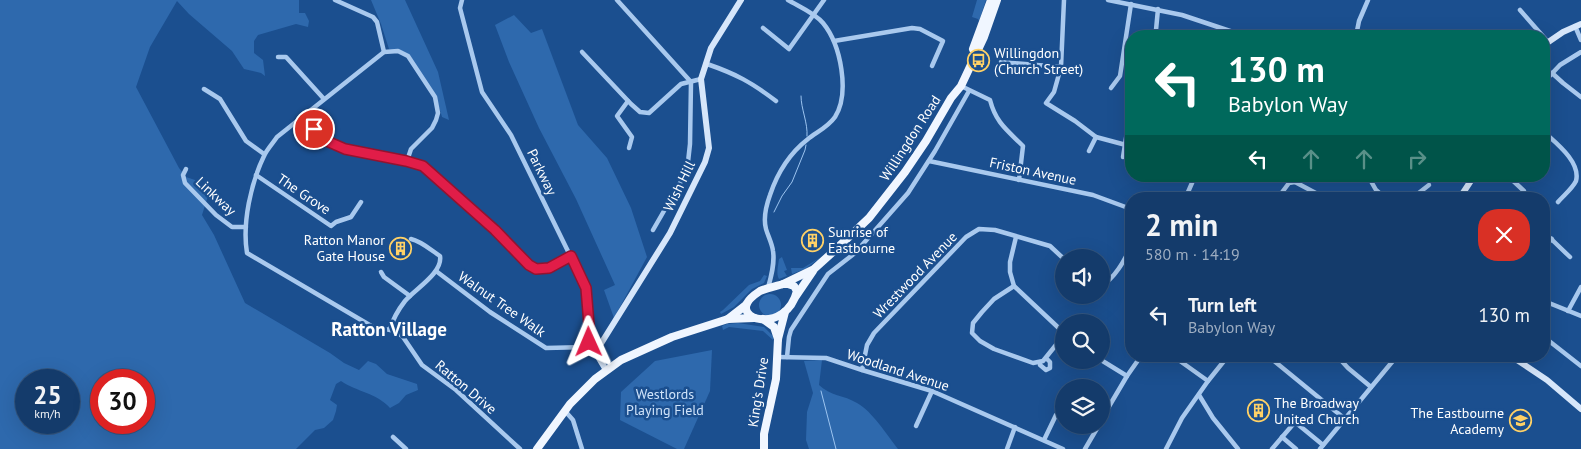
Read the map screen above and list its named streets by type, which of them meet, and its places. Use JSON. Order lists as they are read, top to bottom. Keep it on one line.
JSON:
{"streets":{"main road":["Willingdon Road","King's Drive"],"street":["Friston Avenue","Parkway","Wish Hill","The Grove","Linkway","Wrestwood Avenue","Walnut Tree Walk","Woodland Avenue","Ratton Drive"]},"crossings":[["Willingdon Road","King's Drive"],["Parkway","Walnut Tree Walk"],["Linkway","Ratton Drive"],["Wrestwood Avenue","Woodland Avenue"],["Woodland Avenue","King's Drive"]],"districts":["Ratton Village"],"parks":["Westlords Playing Field"],"places":{"bus stop":["Willingdon (Church Street)"],"building":["Sunrise of Eastbourne","Ratton Manor Gate House","The Broadway United Church"],"school or university":["The Eastbourne Academy"]},"page":{"turn":["130 m","Babylon Way"],"heading":["2 min","580 m · 14:19"],"list":[{"name":"Turn left","note":"Babylon Way","value":"130 m"}],"speed":"25 km/h","limit":"30"}}
